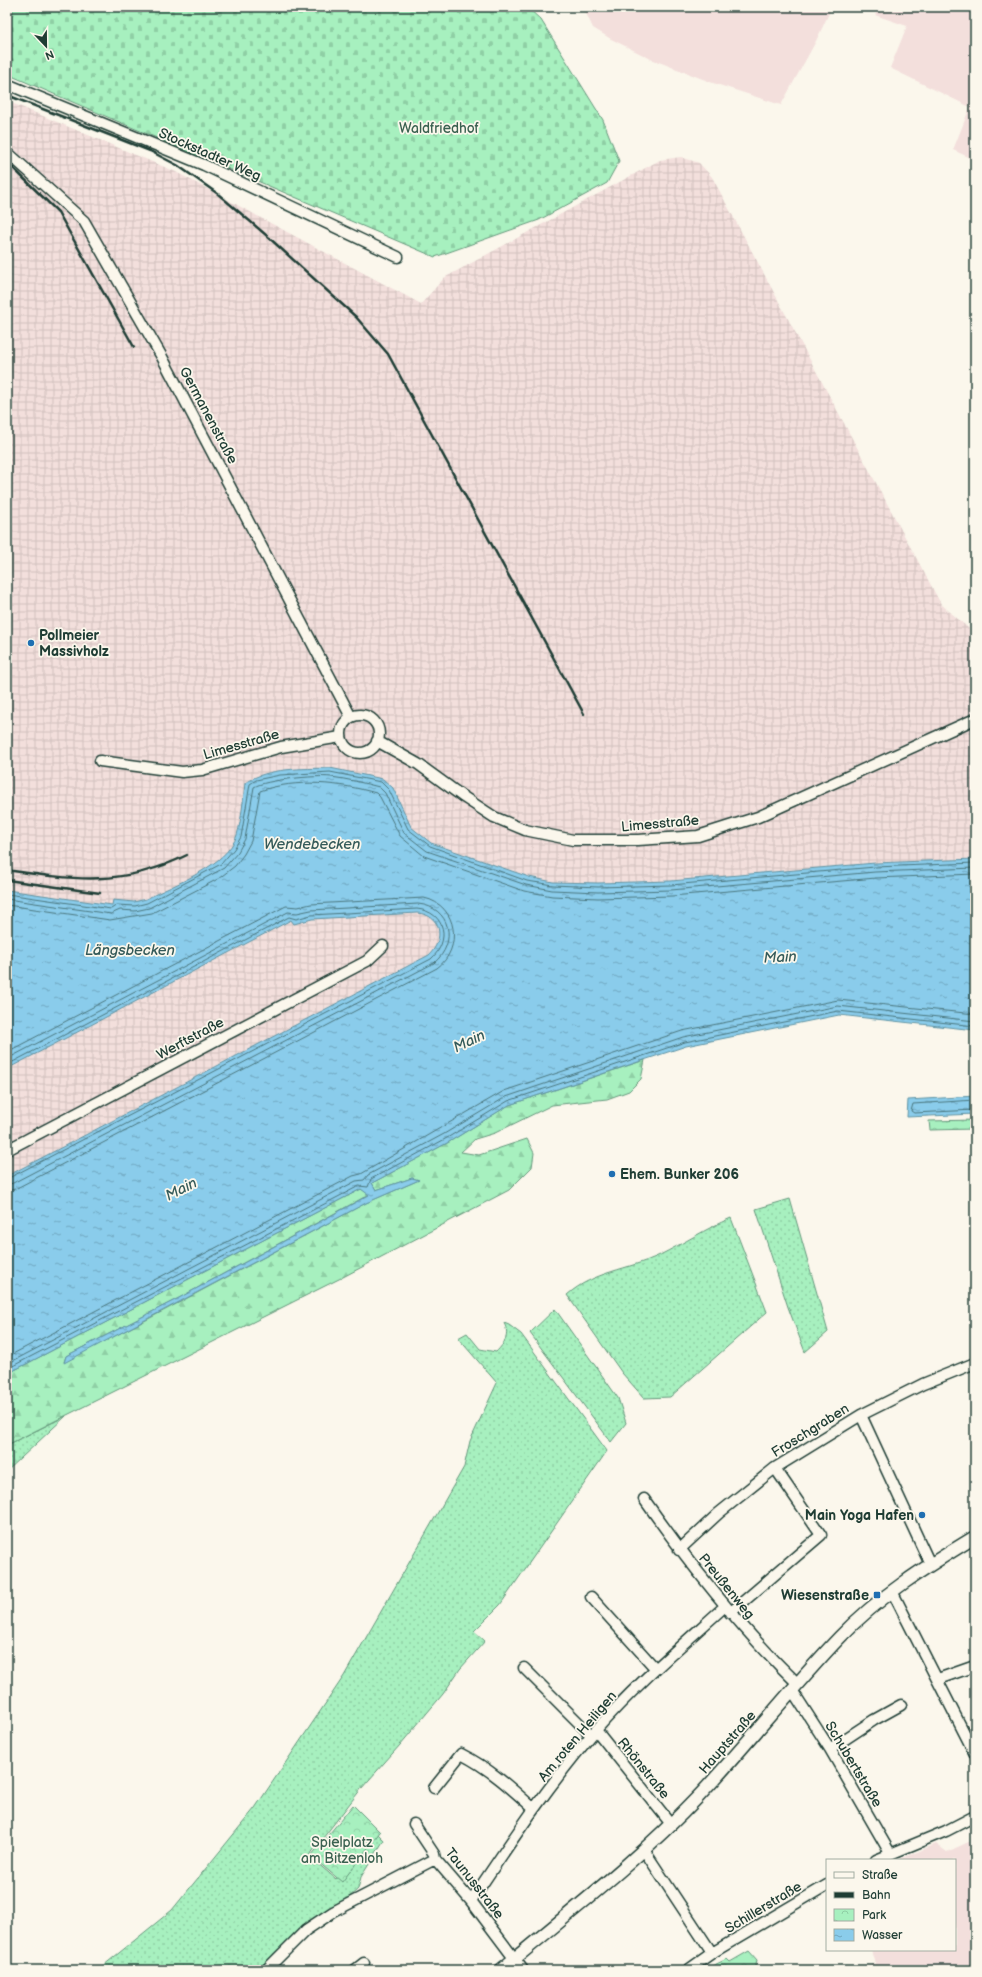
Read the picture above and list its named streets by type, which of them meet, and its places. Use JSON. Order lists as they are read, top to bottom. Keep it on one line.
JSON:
{"streets":{"street":["Stockstadter Weg","Germanenstraße","Limesstraße","Werftstraße","Froschgraben","Preußenweg","Am roten Heiligen","Hauptstraße","Schubertstraße","Rhönstraße","Taunusstraße","Schillerstraße"]},"crossings":[["Germanenstraße","Limesstraße"],["Froschgraben","Preußenweg"],["Froschgraben","Am roten Heiligen"],["Preußenweg","Am roten Heiligen"],["Preußenweg","Hauptstraße"],["Preußenweg","Schubertstraße"],["Am roten Heiligen","Rhönstraße"],["Am roten Heiligen","Taunusstraße"],["Hauptstraße","Schubertstraße"],["Hauptstraße","Rhönstraße"],["Hauptstraße","Taunusstraße"]],"water":["Wendebecken","Längsbecken","Main"],"parks":["Waldfriedhof","Spielplatz am Bitzenloh"],"places":{"other":["Pollmeier Massivholz","Ehem. Bunker 206","Main Yoga Hafen"],"transit":["Wiesenstraße"]},"legend":["Straße","Bahn","Park","Wasser"],"north":"bottom"}
